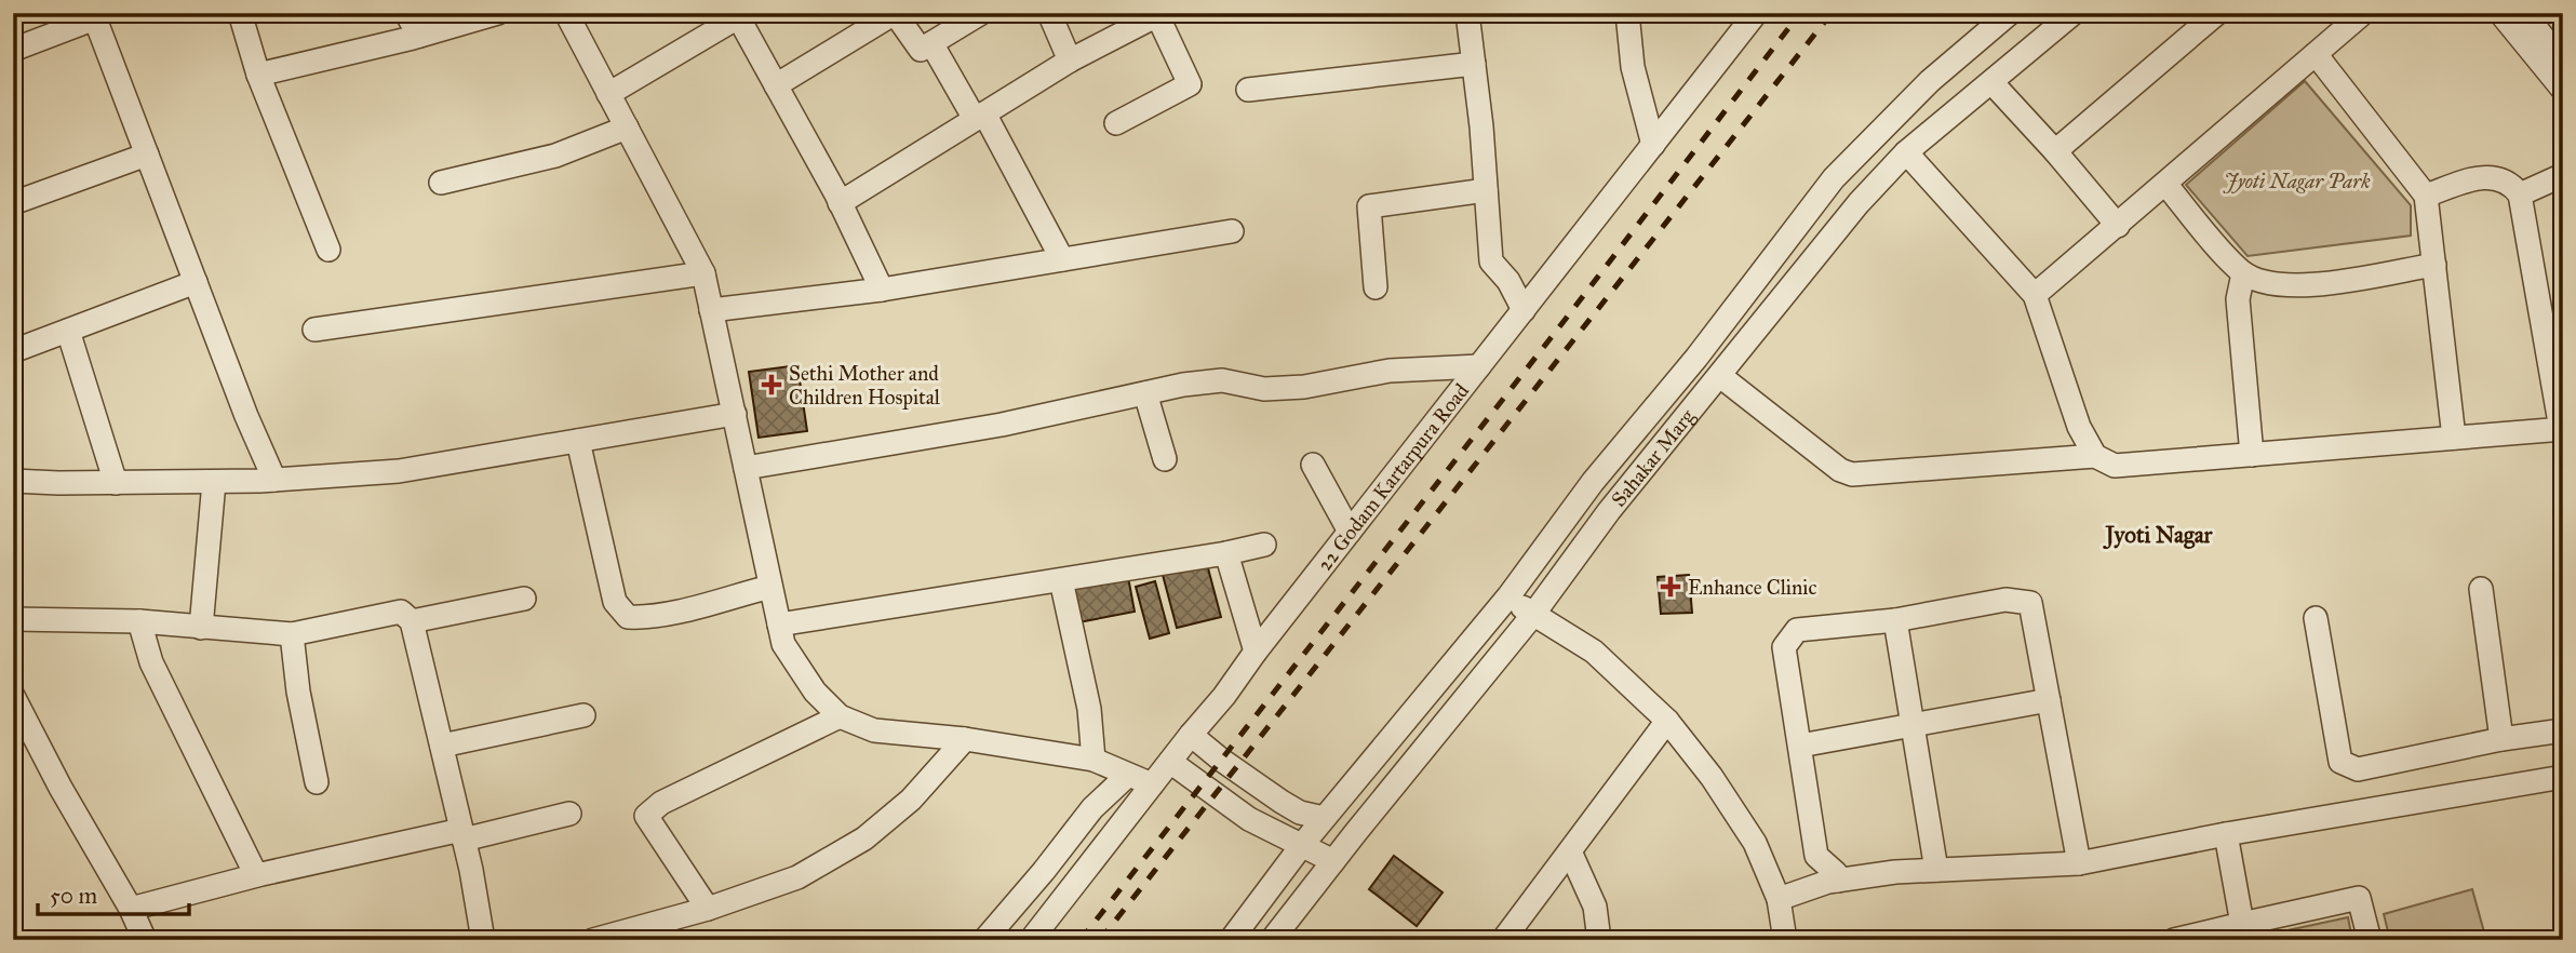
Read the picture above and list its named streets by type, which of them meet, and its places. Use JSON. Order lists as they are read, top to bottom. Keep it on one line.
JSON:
{"streets":{"street":["Sahakar Marg","22 Godam Kartarpura Road"]},"districts":["Jyoti Nagar"],"parks":["Jyoti Nagar Park"],"places":{"health":["Sethi Mother and Children Hospital","Enhance Clinic"]},"scale_bar":"50 m"}
